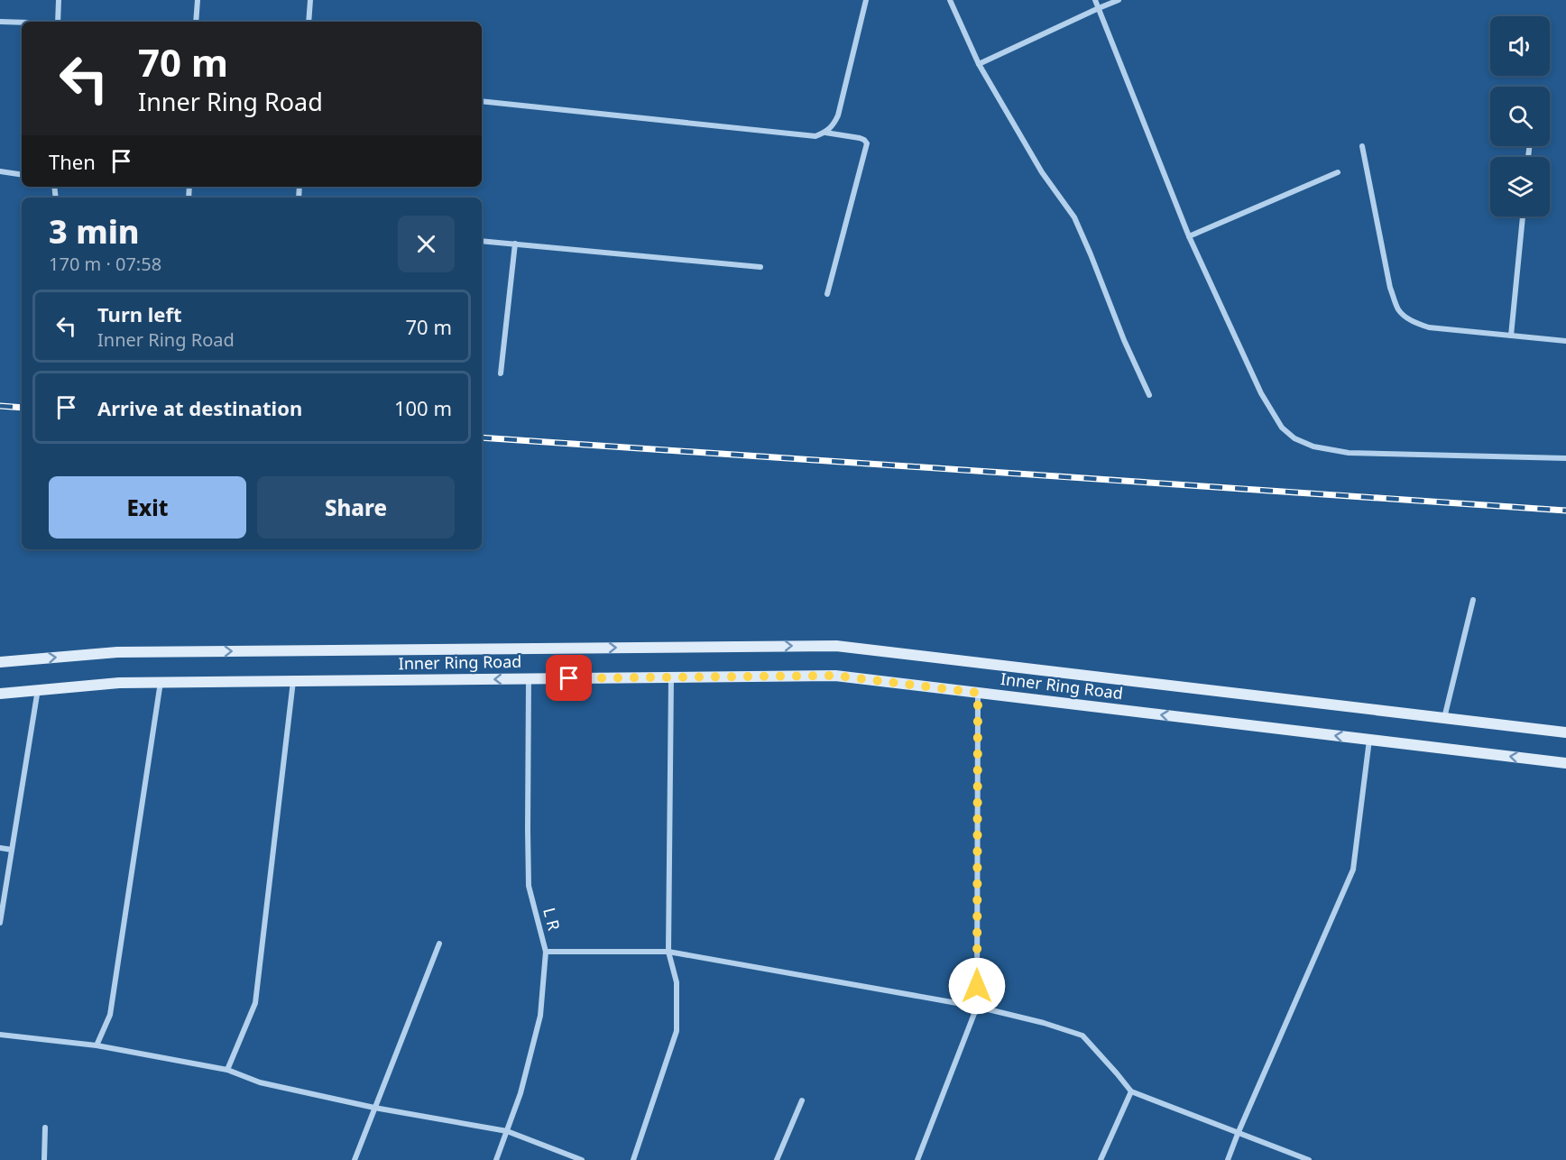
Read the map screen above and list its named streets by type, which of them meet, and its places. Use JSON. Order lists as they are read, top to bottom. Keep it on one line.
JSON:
{"streets":{"main road":["Inner Ring Road"],"street":["L R"]},"crossings":[["Inner Ring Road","L R"]],"page":{"turn":["70 m","Inner Ring Road"],"then":"Then","heading":["3 min","170 m · 07:58"],"list":[{"name":"Turn left","note":"Inner Ring Road","value":"70 m"},{"name":"Arrive at destination","value":"100 m"}],"buttons":["Exit","Share"]}}
